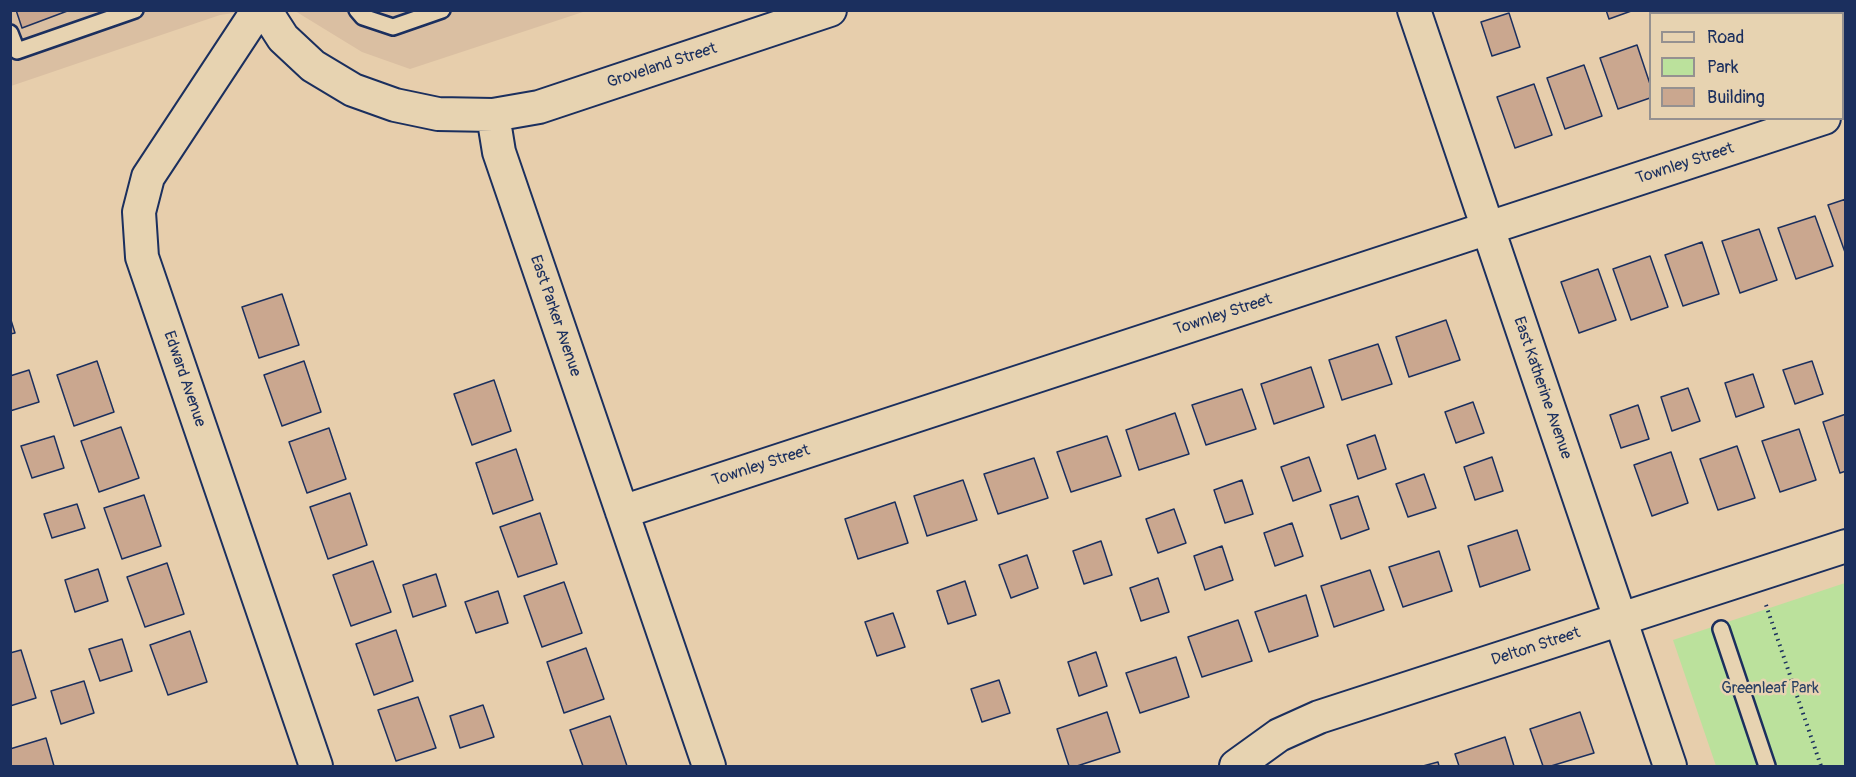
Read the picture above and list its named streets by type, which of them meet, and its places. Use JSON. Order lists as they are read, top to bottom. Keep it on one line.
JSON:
{"streets":{"street":["Groveland Street","Townley Street","East Parker Avenue","Edward Avenue","East Katherine Avenue","Delton Street"]},"crossings":[["Groveland Street","East Parker Avenue"],["Townley Street","East Parker Avenue"],["Townley Street","East Katherine Avenue"],["East Katherine Avenue","Delton Street"]],"parks":["Greenleaf Park"],"legend":["Road","Park","Building"]}
